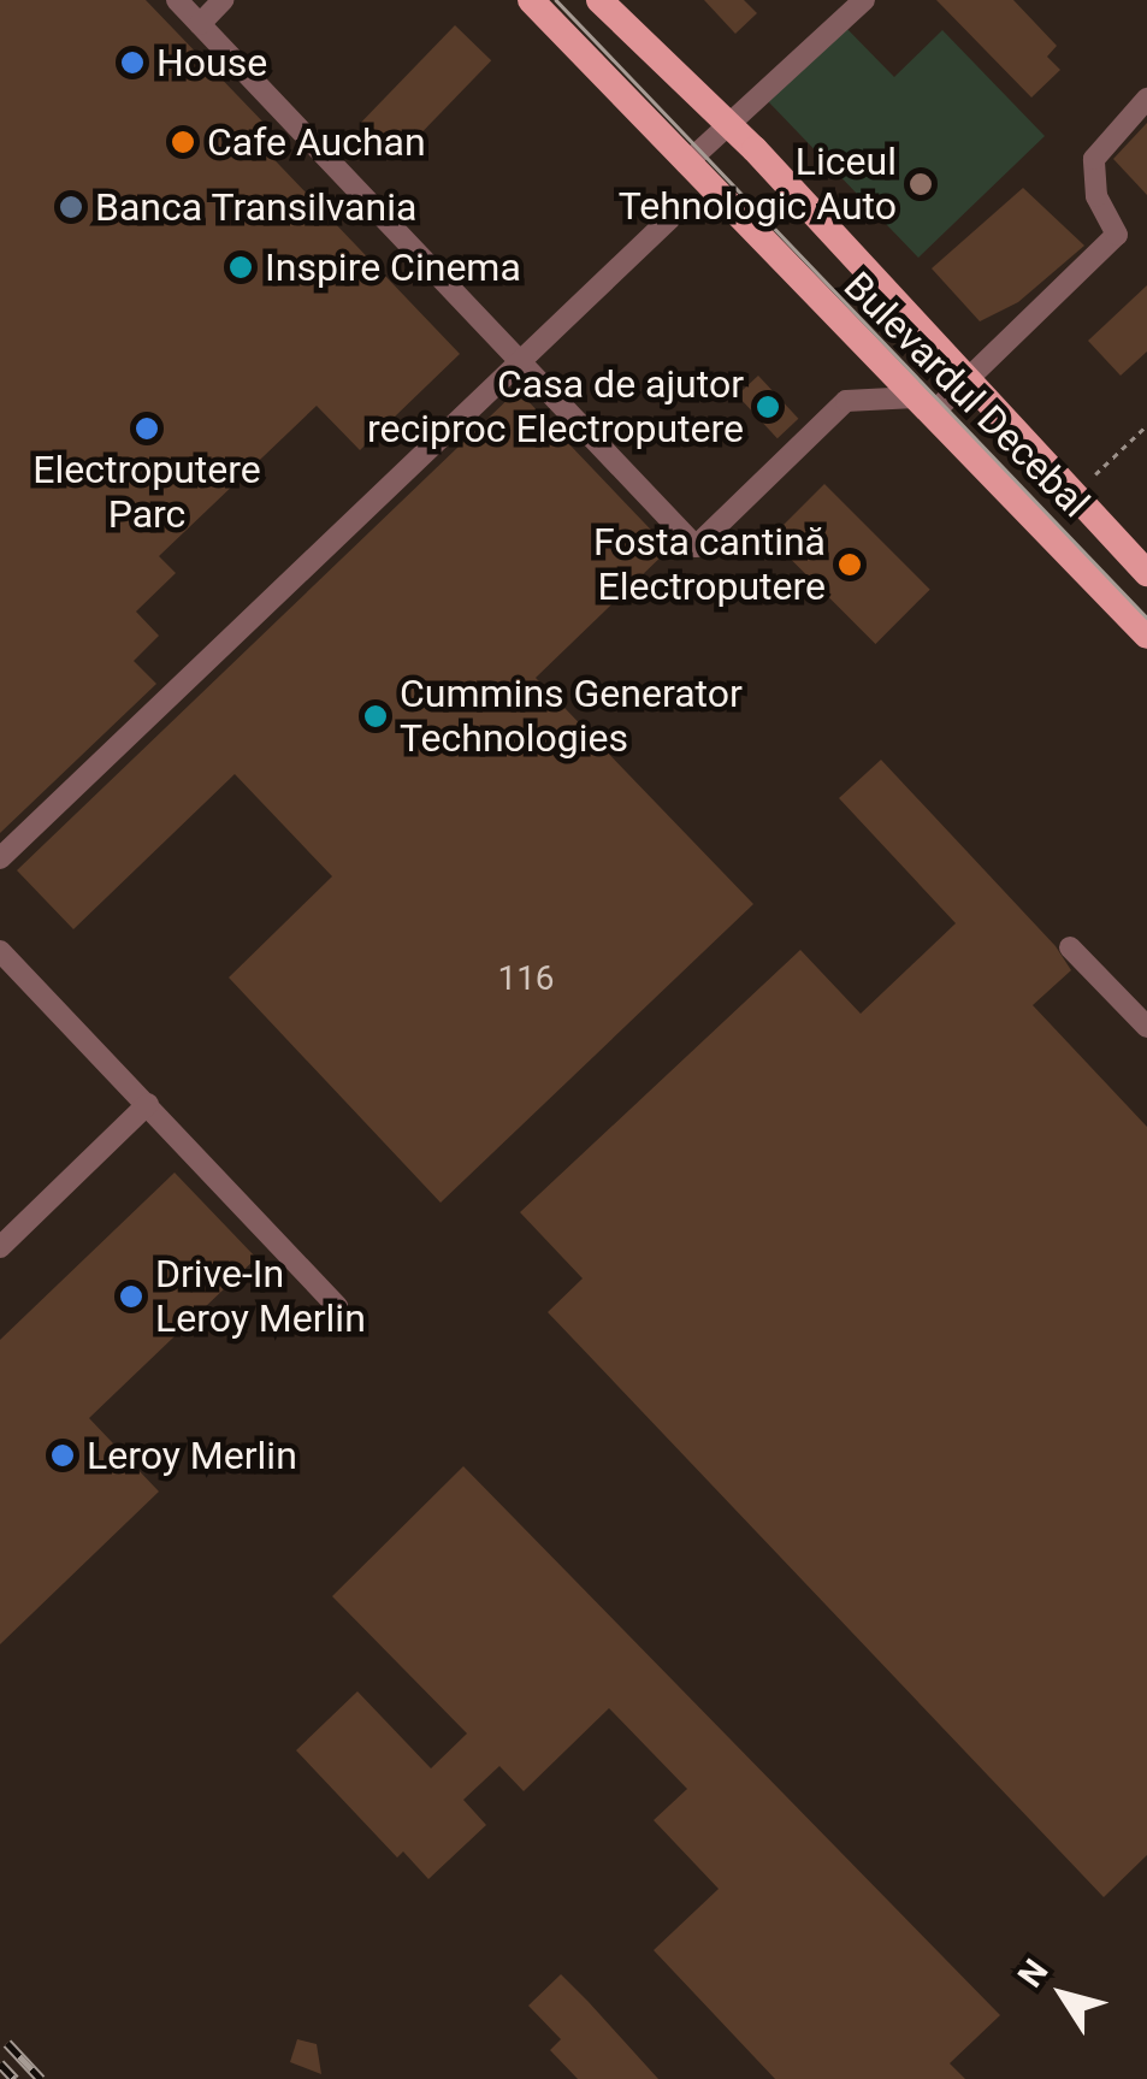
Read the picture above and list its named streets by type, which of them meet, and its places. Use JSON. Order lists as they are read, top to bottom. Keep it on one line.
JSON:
{"streets":{"main road":["Bulevardul Decebal"]},"places":["House","Cafe Auchan","Liceul Tehnologic Auto","Banca Transilvania","Inspire Cinema","Casa de ajutor reciproc Electroputere","Electroputere Parc","Fosta cantină Electroputere","Cummins Generator Technologies","Drive-In Leroy Merlin","Leroy Merlin"],"house_numbers":["116"],"north":"top left"}
